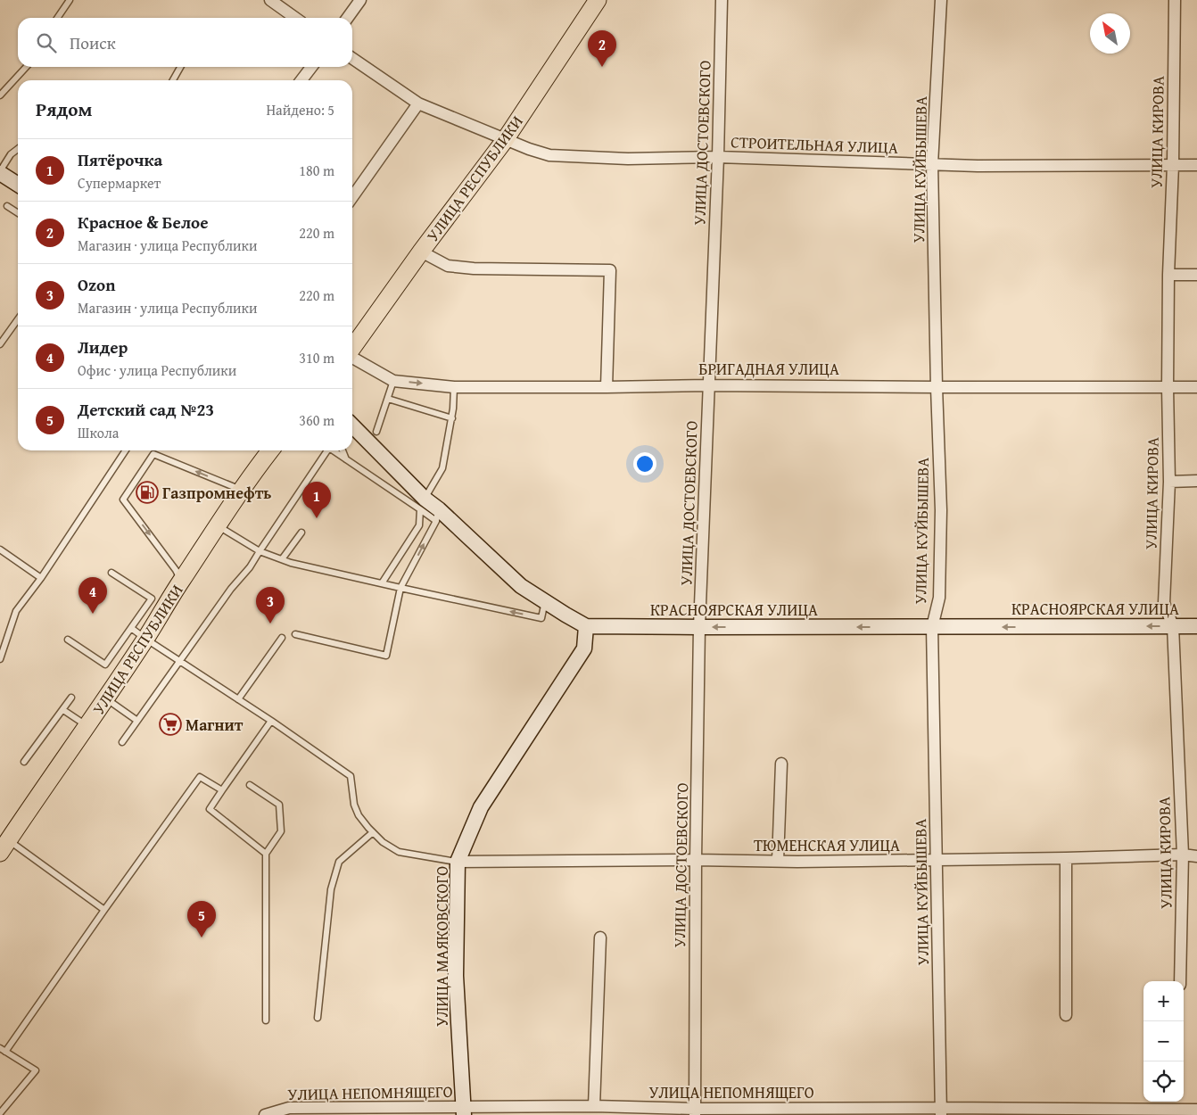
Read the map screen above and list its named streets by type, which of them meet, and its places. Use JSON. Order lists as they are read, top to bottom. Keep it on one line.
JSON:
{"streets":{"main road":["УЛИЦА РЕСПУБЛИКИ","КРАСНОЯРСКАЯ УЛИЦА","УЛИЦА МАЯКОВСКОГО"],"street":["УЛИЦА КИРОВА","УЛИЦА ДОСТОЕВСКОГО","СТРОИТЕЛЬНАЯ УЛИЦА","УЛИЦА КУЙБЫШЕВА","БРИГАДНАЯ УЛИЦА","ТЮМЕНСКАЯ УЛИЦА","УЛИЦА НЕПОМНЯЩЕГО"]},"crossings":[["УЛИЦА КИРОВА","СТРОИТЕЛЬНАЯ УЛИЦА"],["УЛИЦА КИРОВА","БРИГАДНАЯ УЛИЦА"],["УЛИЦА КИРОВА","КРАСНОЯРСКАЯ УЛИЦА"],["УЛИЦА КИРОВА","ТЮМЕНСКАЯ УЛИЦА"],["УЛИЦА ДОСТОЕВСКОГО","СТРОИТЕЛЬНАЯ УЛИЦА"],["УЛИЦА ДОСТОЕВСКОГО","БРИГАДНАЯ УЛИЦА"],["УЛИЦА ДОСТОЕВСКОГО","КРАСНОЯРСКАЯ УЛИЦА"],["УЛИЦА ДОСТОЕВСКОГО","ТЮМЕНСКАЯ УЛИЦА"],["УЛИЦА ДОСТОЕВСКОГО","УЛИЦА НЕПОМНЯЩЕГО"],["СТРОИТЕЛЬНАЯ УЛИЦА","УЛИЦА КУЙБЫШЕВА"],["СТРОИТЕЛЬНАЯ УЛИЦА","УЛИЦА РЕСПУБЛИКИ"],["УЛИЦА КУЙБЫШЕВА","БРИГАДНАЯ УЛИЦА"],["УЛИЦА КУЙБЫШЕВА","КРАСНОЯРСКАЯ УЛИЦА"],["УЛИЦА КУЙБЫШЕВА","ТЮМЕНСКАЯ УЛИЦА"],["УЛИЦА КУЙБЫШЕВА","УЛИЦА НЕПОМНЯЩЕГО"],["КРАСНОЯРСКАЯ УЛИЦА","УЛИЦА МАЯКОВСКОГО"],["ТЮМЕНСКАЯ УЛИЦА","УЛИЦА МАЯКОВСКОГО"],["УЛИЦА МАЯКОВСКОГО","УЛИЦА НЕПОМНЯЩЕГО"]],"one_way":["КРАСНОЯРСКАЯ УЛИЦА"],"places":{"fuel station":["Газпромнефть"],"supermarket":["Магнит"]},"north":"top left","page":{"search":"Поиск","pins":["2","1","4","3","5"],"heading":["Рядом","Найдено: 5"],"list":[{"mark":"1","name":"Пятёрочка","note":"Супермаркет","value":"180 m"},{"mark":"2","name":"Красное & Белое","note":"Магазин · улица Республики","value":"220 m"},{"mark":"3","name":"Ozon","note":"Магазин · улица Республики","value":"220 m"},{"mark":"4","name":"Лидер","note":"Офис · улица Республики","value":"310 m"},{"mark":"5","name":"Детский сад №23","note":"Школа","value":"360 m"}],"map_buttons":["+","−"]}}
